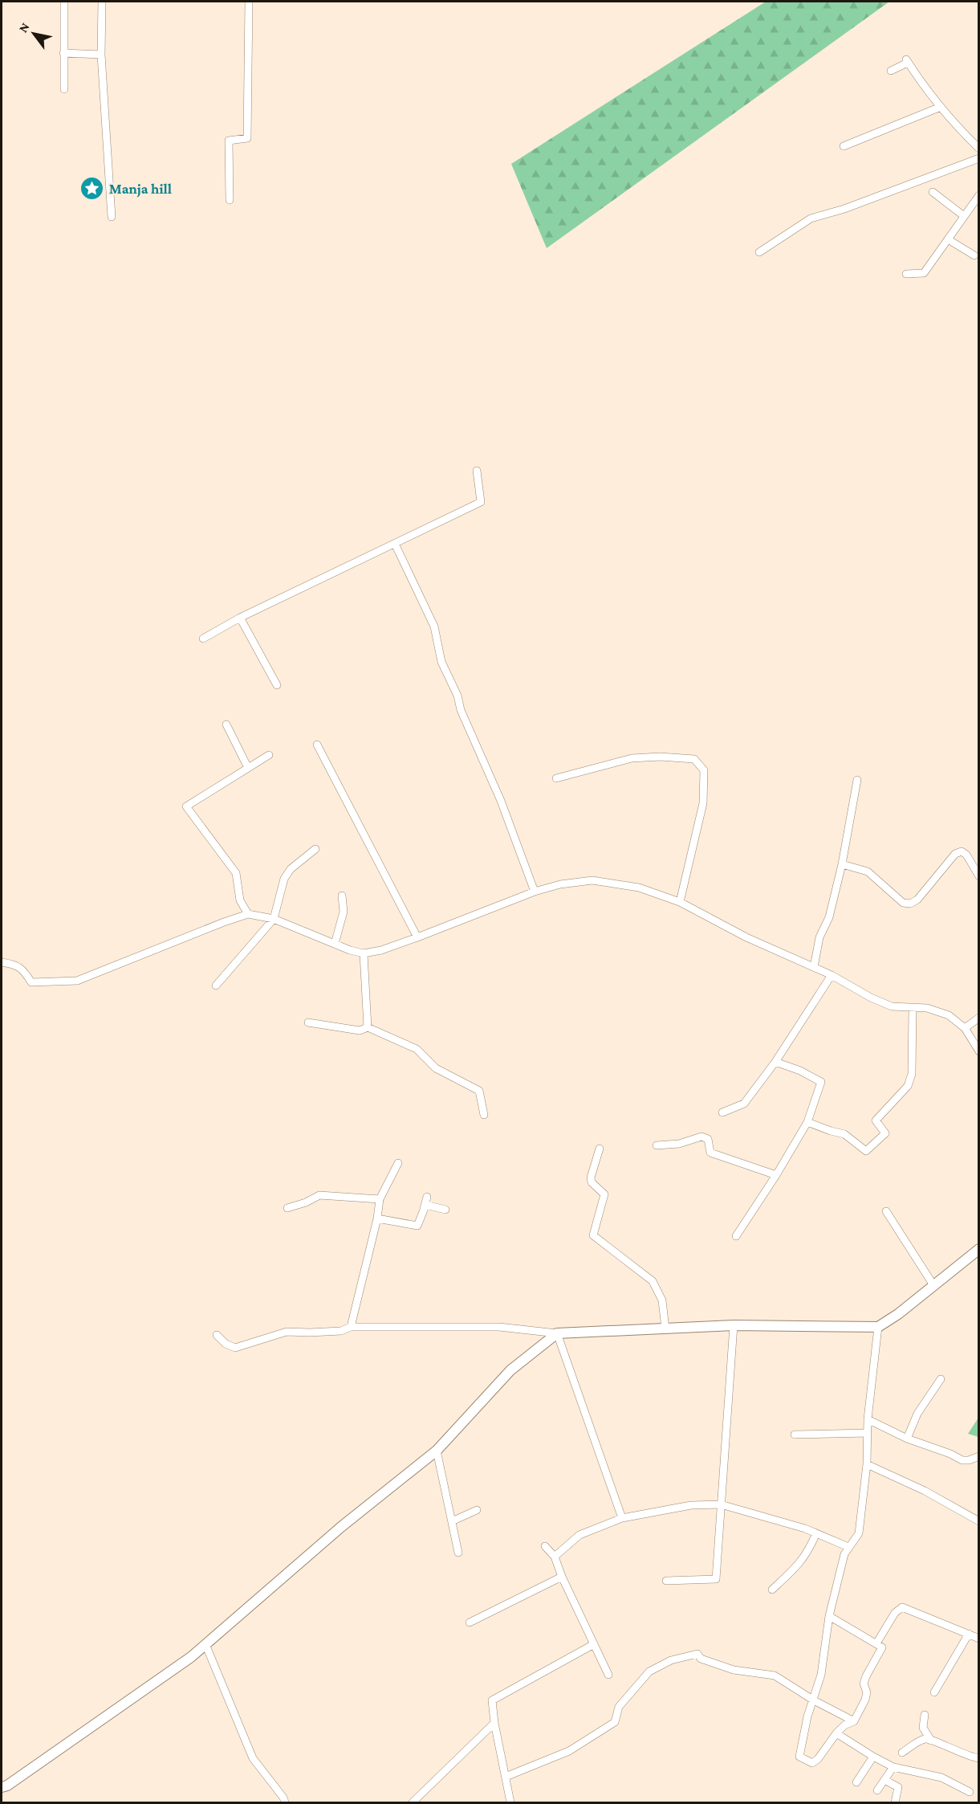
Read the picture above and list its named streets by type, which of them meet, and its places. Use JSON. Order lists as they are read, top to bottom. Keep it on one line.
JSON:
{"places":{"place":["Manja hill"]},"north":"top left"}
